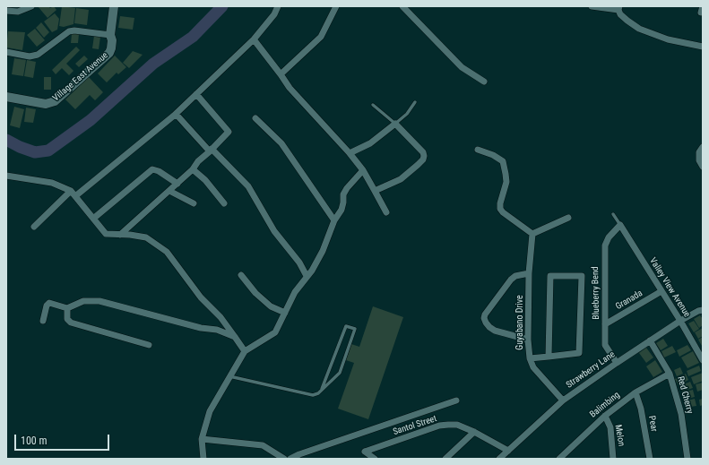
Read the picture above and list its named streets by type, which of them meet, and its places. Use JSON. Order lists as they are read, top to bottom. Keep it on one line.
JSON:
{"streets":{"street":["Village East Avenue","Valley View Avenue","Blueberry Bend","Granada","Guyabano Drive","Strawberry Lane","Red Cherry","Balimbing","Pear","Santol Street","Melon"]},"crossings":[["Valley View Avenue","Blueberry Bend"],["Valley View Avenue","Granada"],["Valley View Avenue","Strawberry Lane"],["Blueberry Bend","Granada"],["Blueberry Bend","Strawberry Lane"],["Guyabano Drive","Strawberry Lane"],["Strawberry Lane","Red Cherry"],["Strawberry Lane","Santol Street"],["Red Cherry","Balimbing"],["Balimbing","Pear"],["Balimbing","Melon"]],"scale_bar":"100 m"}
